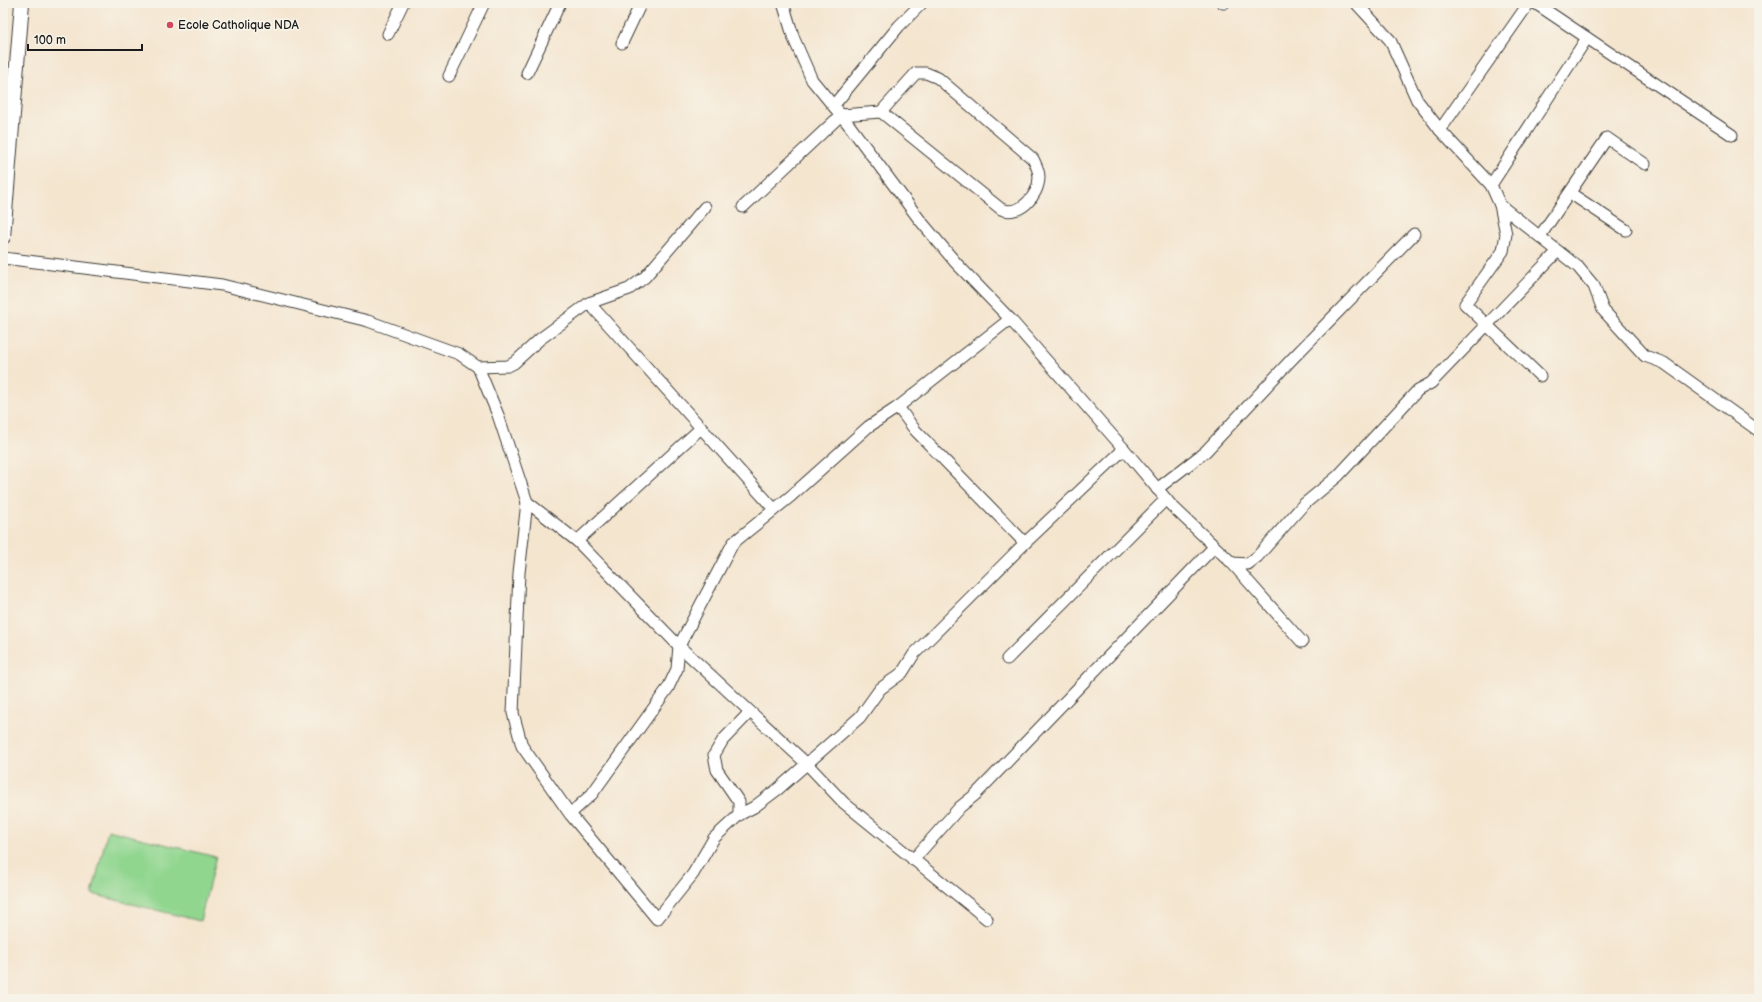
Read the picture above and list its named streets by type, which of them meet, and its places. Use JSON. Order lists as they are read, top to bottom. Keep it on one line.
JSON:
{"places":["Ecole Catholique NDA"],"scale_bar":"100 m"}
